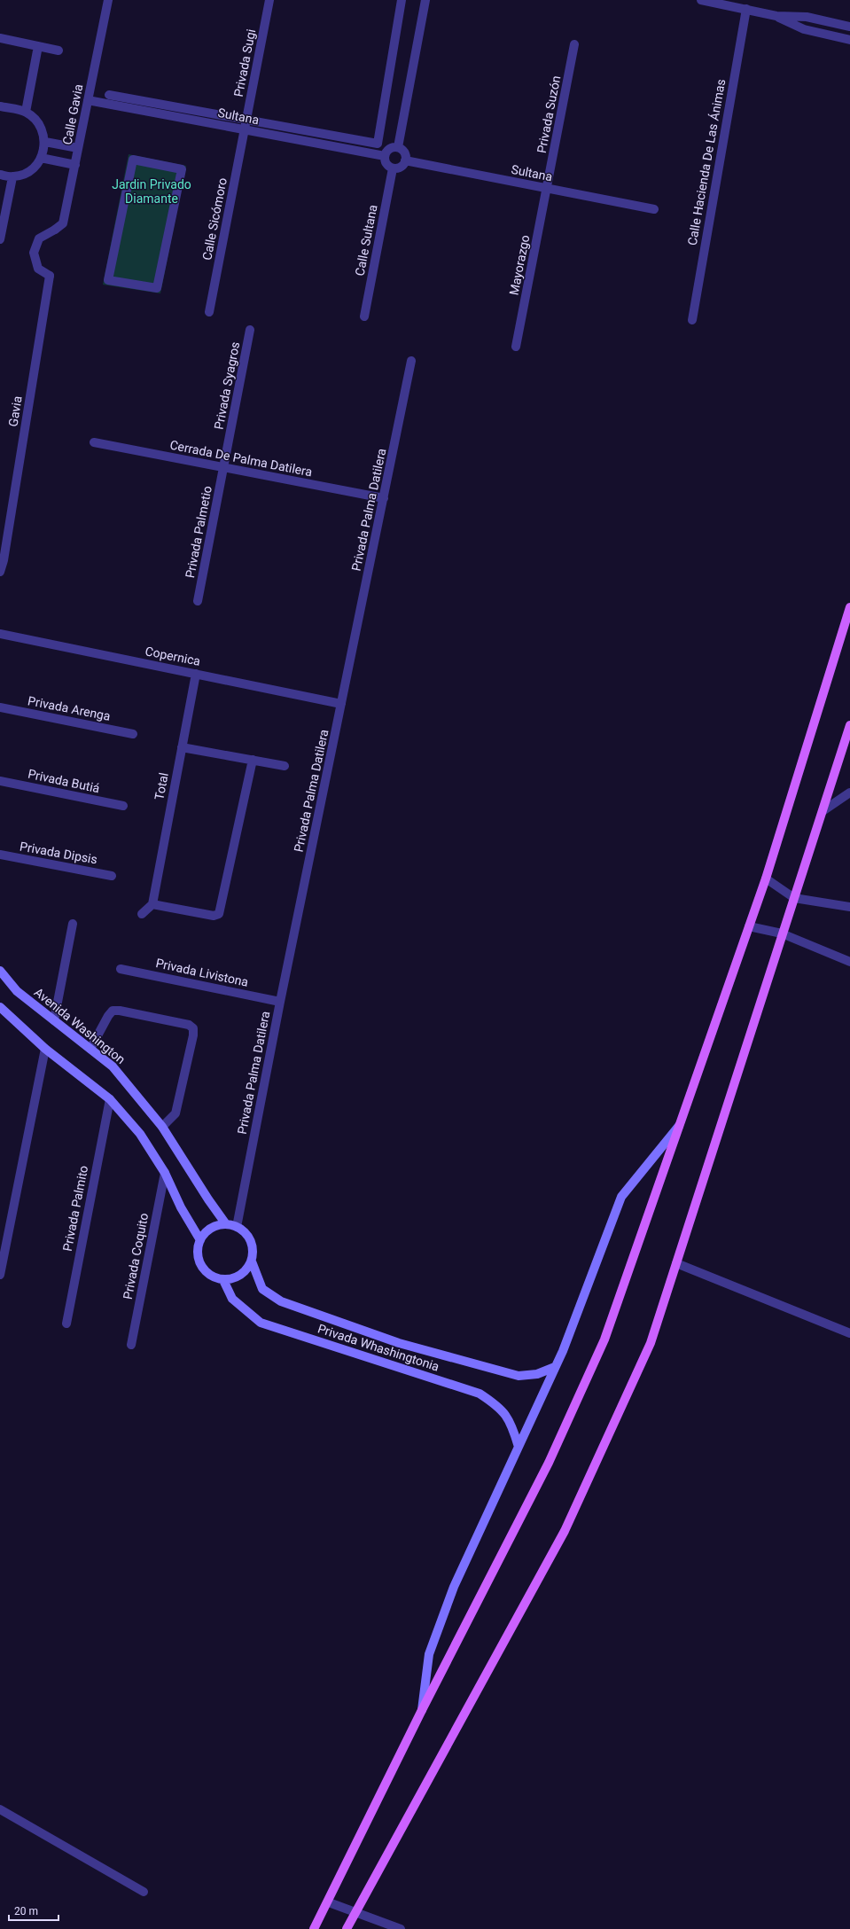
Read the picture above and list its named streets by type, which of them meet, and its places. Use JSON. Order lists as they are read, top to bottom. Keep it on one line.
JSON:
{"streets":{"main road":["Avenida Washington","Privada Whashingtonia"],"street":["Privada Sugi","Calle Gavia","Privada Suzón","Sultana","Calle Hacienda De Las Ánimas","Calle Sicómoro","Calle Sultana","Mayorazgo","Privada Syagros","Gavia","Cerrada De Palma Datilera","Privada Palma Datilera","Privada Palmetio","Copernica","Privada Arenga","Privada Butiá","Total","Privada Dipsis","Privada Livistona","Privada Palmito","Privada Coquito"]},"crossings":[["Privada Sugi","Sultana"],["Privada Sugi","Calle Sicómoro"],["Calle Gavia","Sultana"],["Calle Gavia","Gavia"],["Privada Suzón","Sultana"],["Privada Suzón","Mayorazgo"],["Sultana","Calle Sicómoro"],["Sultana","Calle Sultana"],["Sultana","Mayorazgo"],["Privada Syagros","Cerrada De Palma Datilera"],["Privada Syagros","Privada Palmetio"],["Cerrada De Palma Datilera","Privada Palma Datilera"],["Cerrada De Palma Datilera","Privada Palmetio"],["Privada Palma Datilera","Copernica"],["Privada Palma Datilera","Privada Livistona"],["Privada Palma Datilera","Avenida Washington"],["Privada Palma Datilera","Privada Whashingtonia"],["Copernica","Total"],["Avenida Washington","Privada Whashingtonia"]],"parks":["Jardin Privado Diamante"],"scale_bar":"20 m"}
